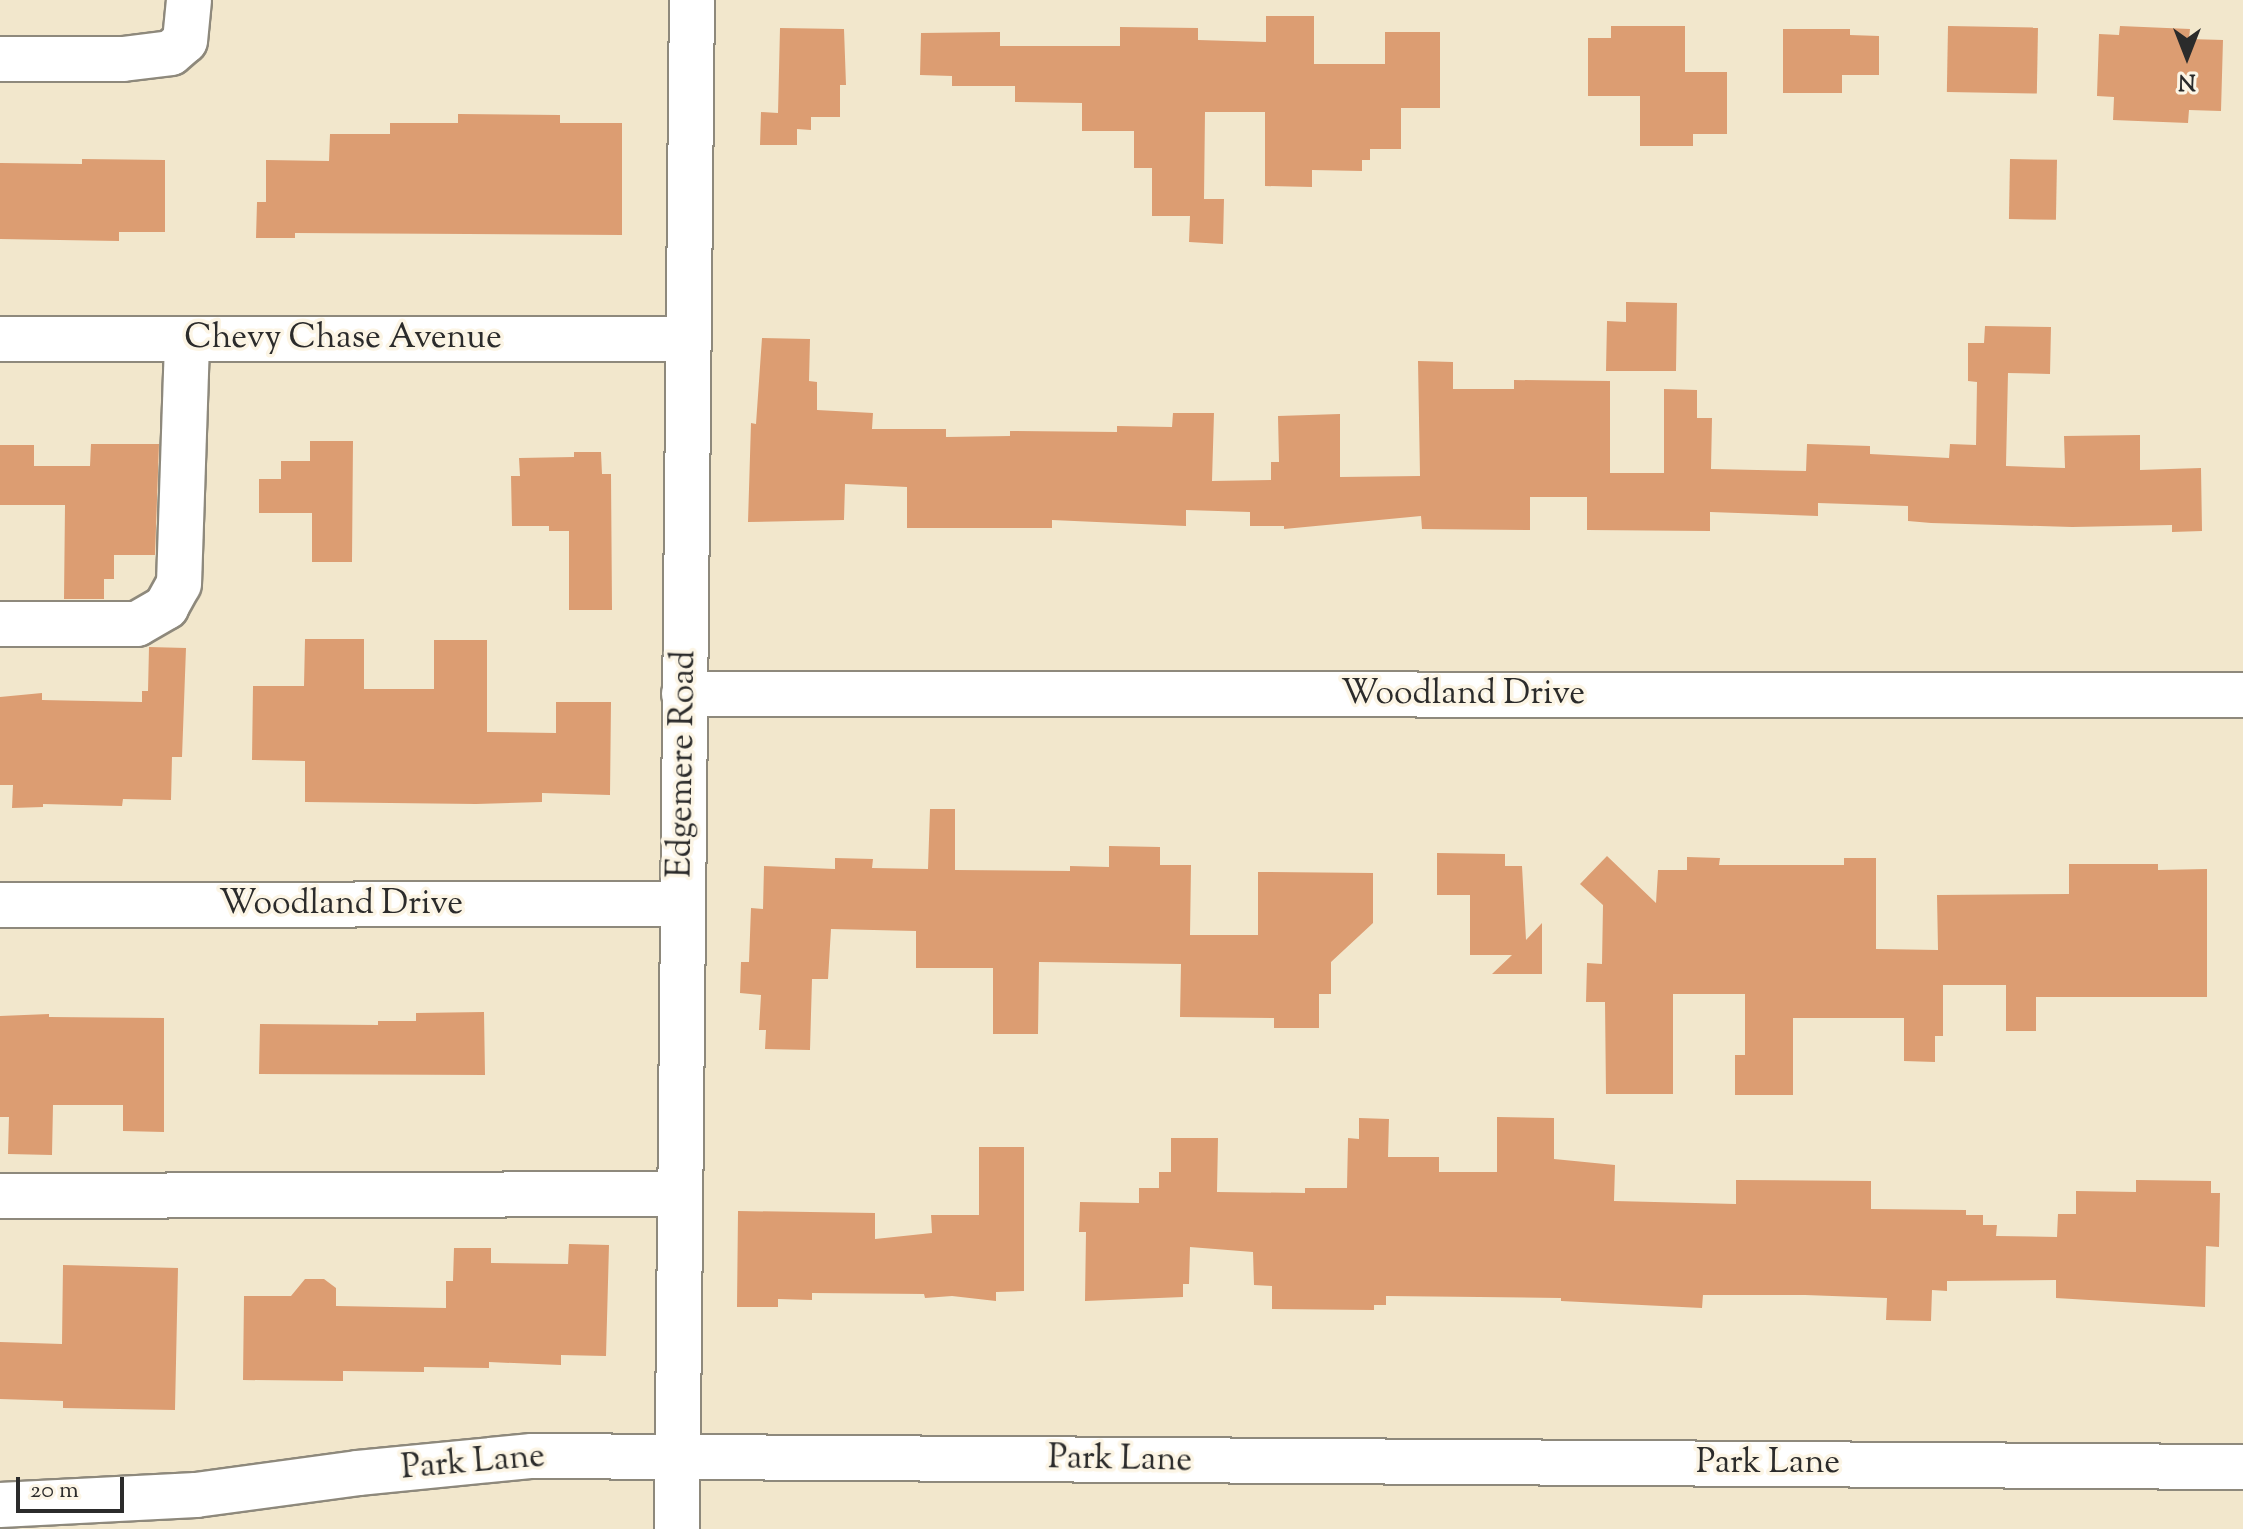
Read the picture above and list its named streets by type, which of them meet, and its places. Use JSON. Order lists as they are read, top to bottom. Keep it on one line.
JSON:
{"streets":{"street":["Chevy Chase Avenue","Woodland Drive","Edgemere Road","Park Lane"]},"crossings":[["Chevy Chase Avenue","Edgemere Road"],["Woodland Drive","Edgemere Road"],["Edgemere Road","Park Lane"]],"scale_bar":"20 m","north":"bottom"}
